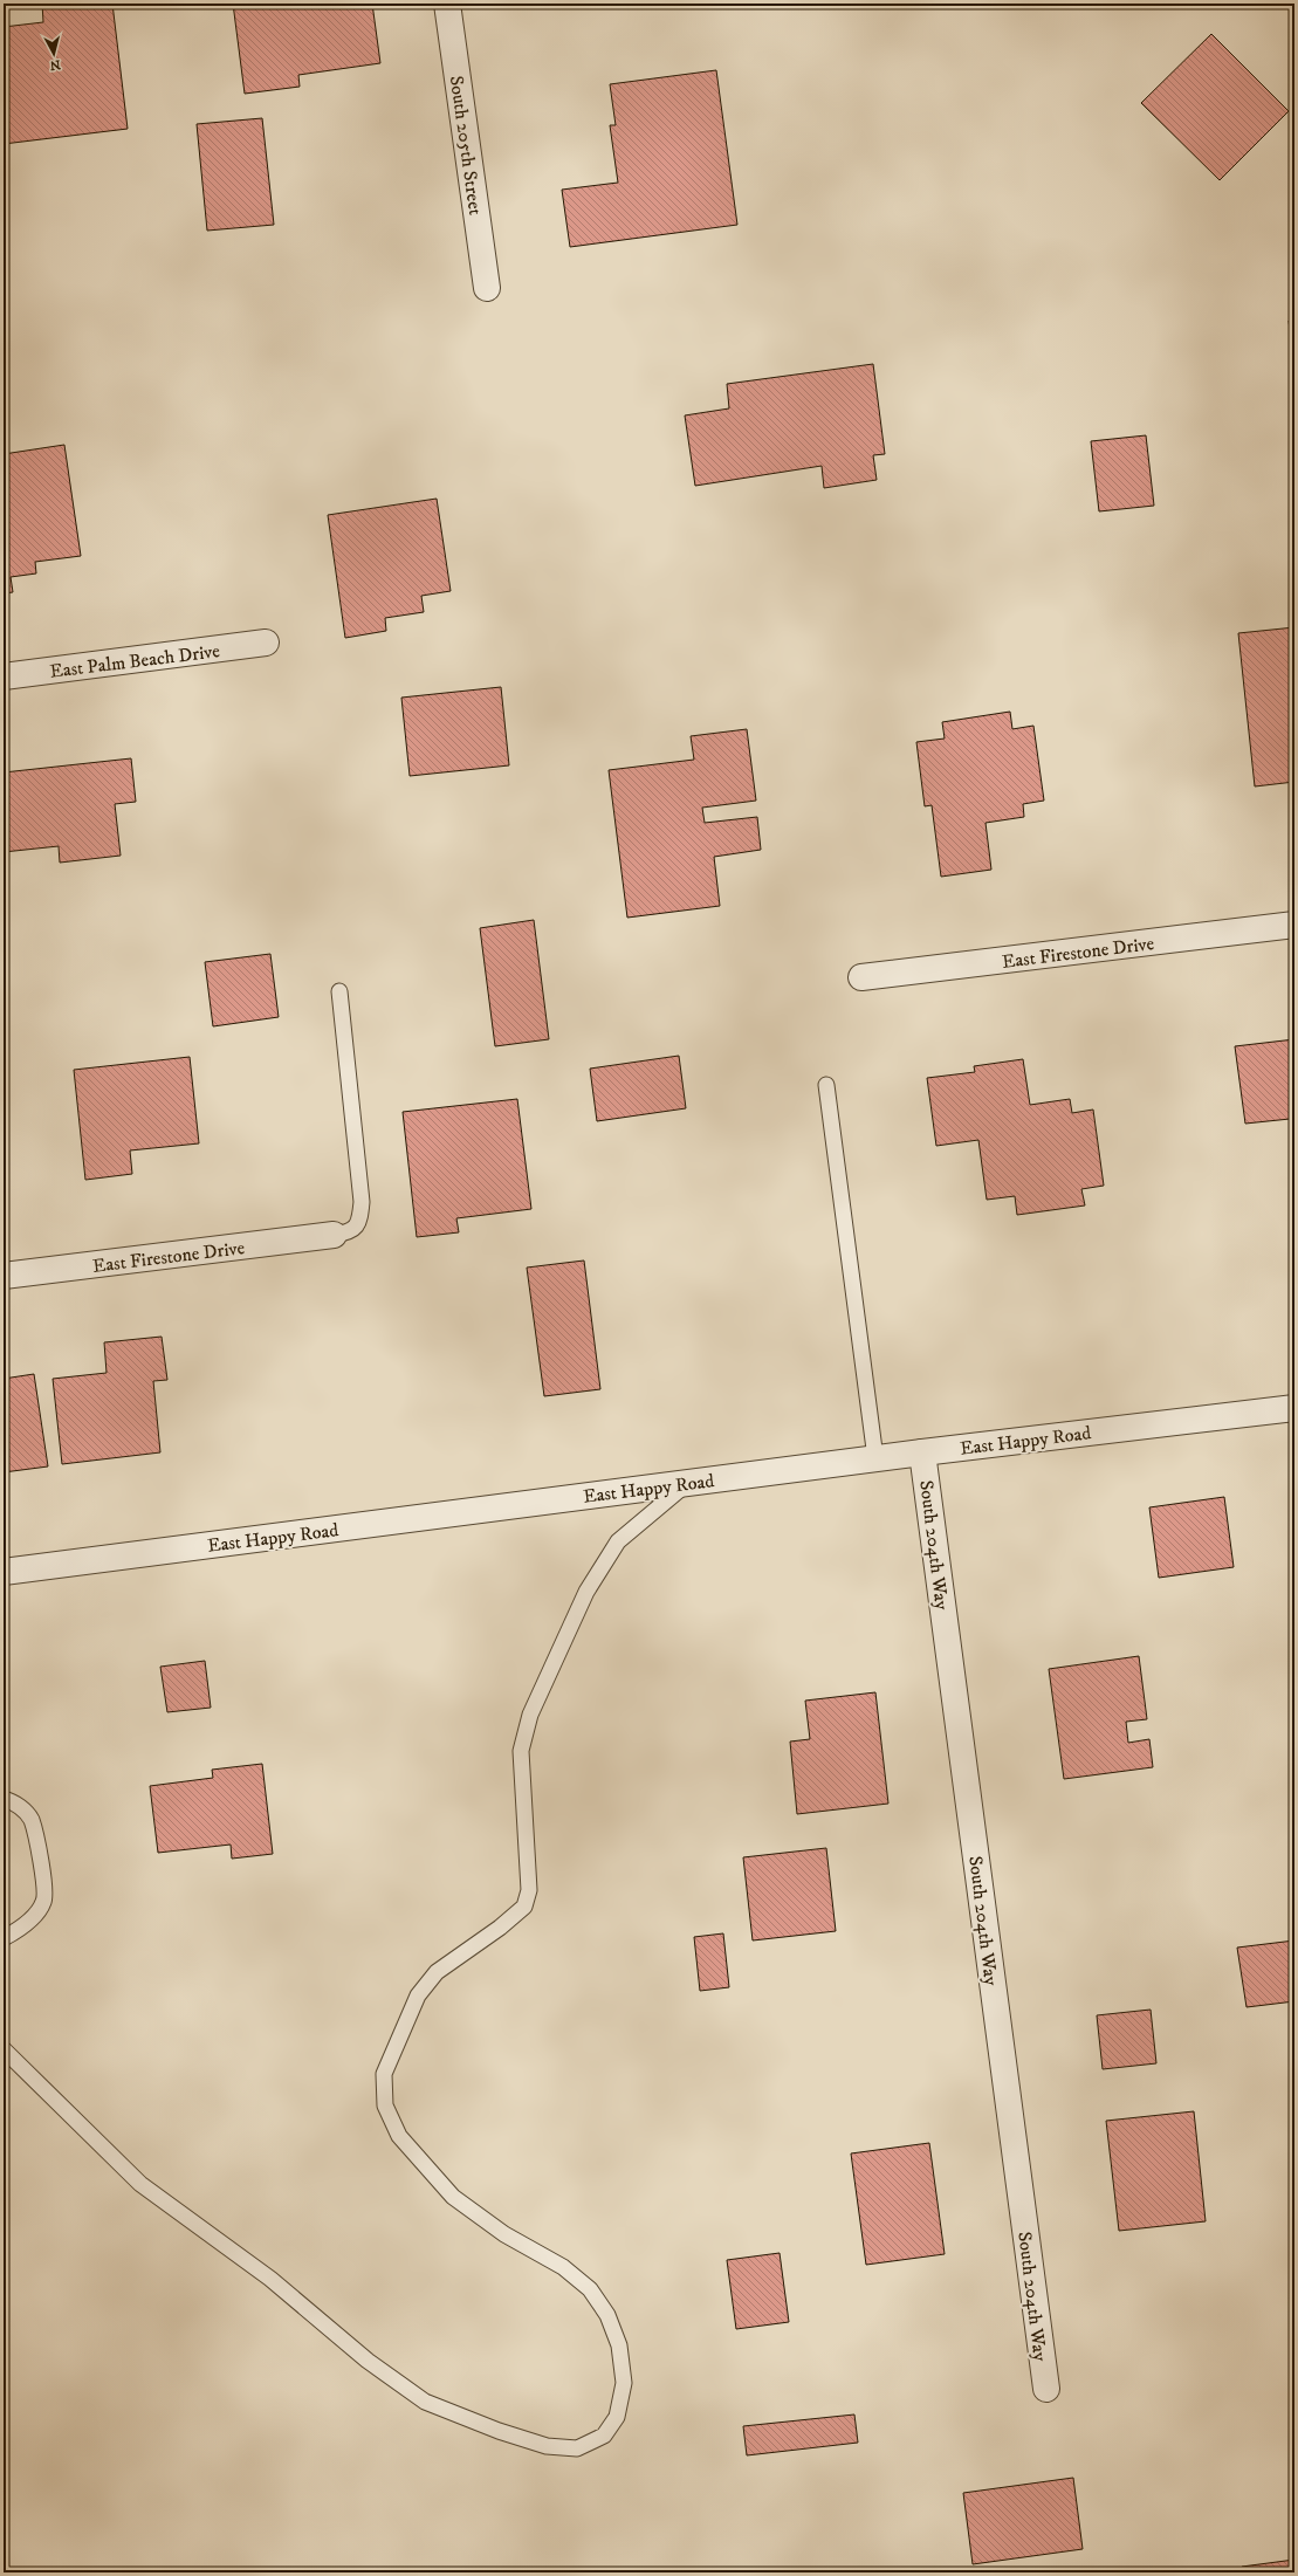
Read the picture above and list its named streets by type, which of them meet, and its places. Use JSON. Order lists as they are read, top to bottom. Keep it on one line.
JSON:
{"streets":{"street":["South 205th Street","East Palm Beach Drive","East Firestone Drive","East Happy Road","South 204th Way"]},"crossings":[["East Happy Road","South 204th Way"]],"north":"bottom"}
